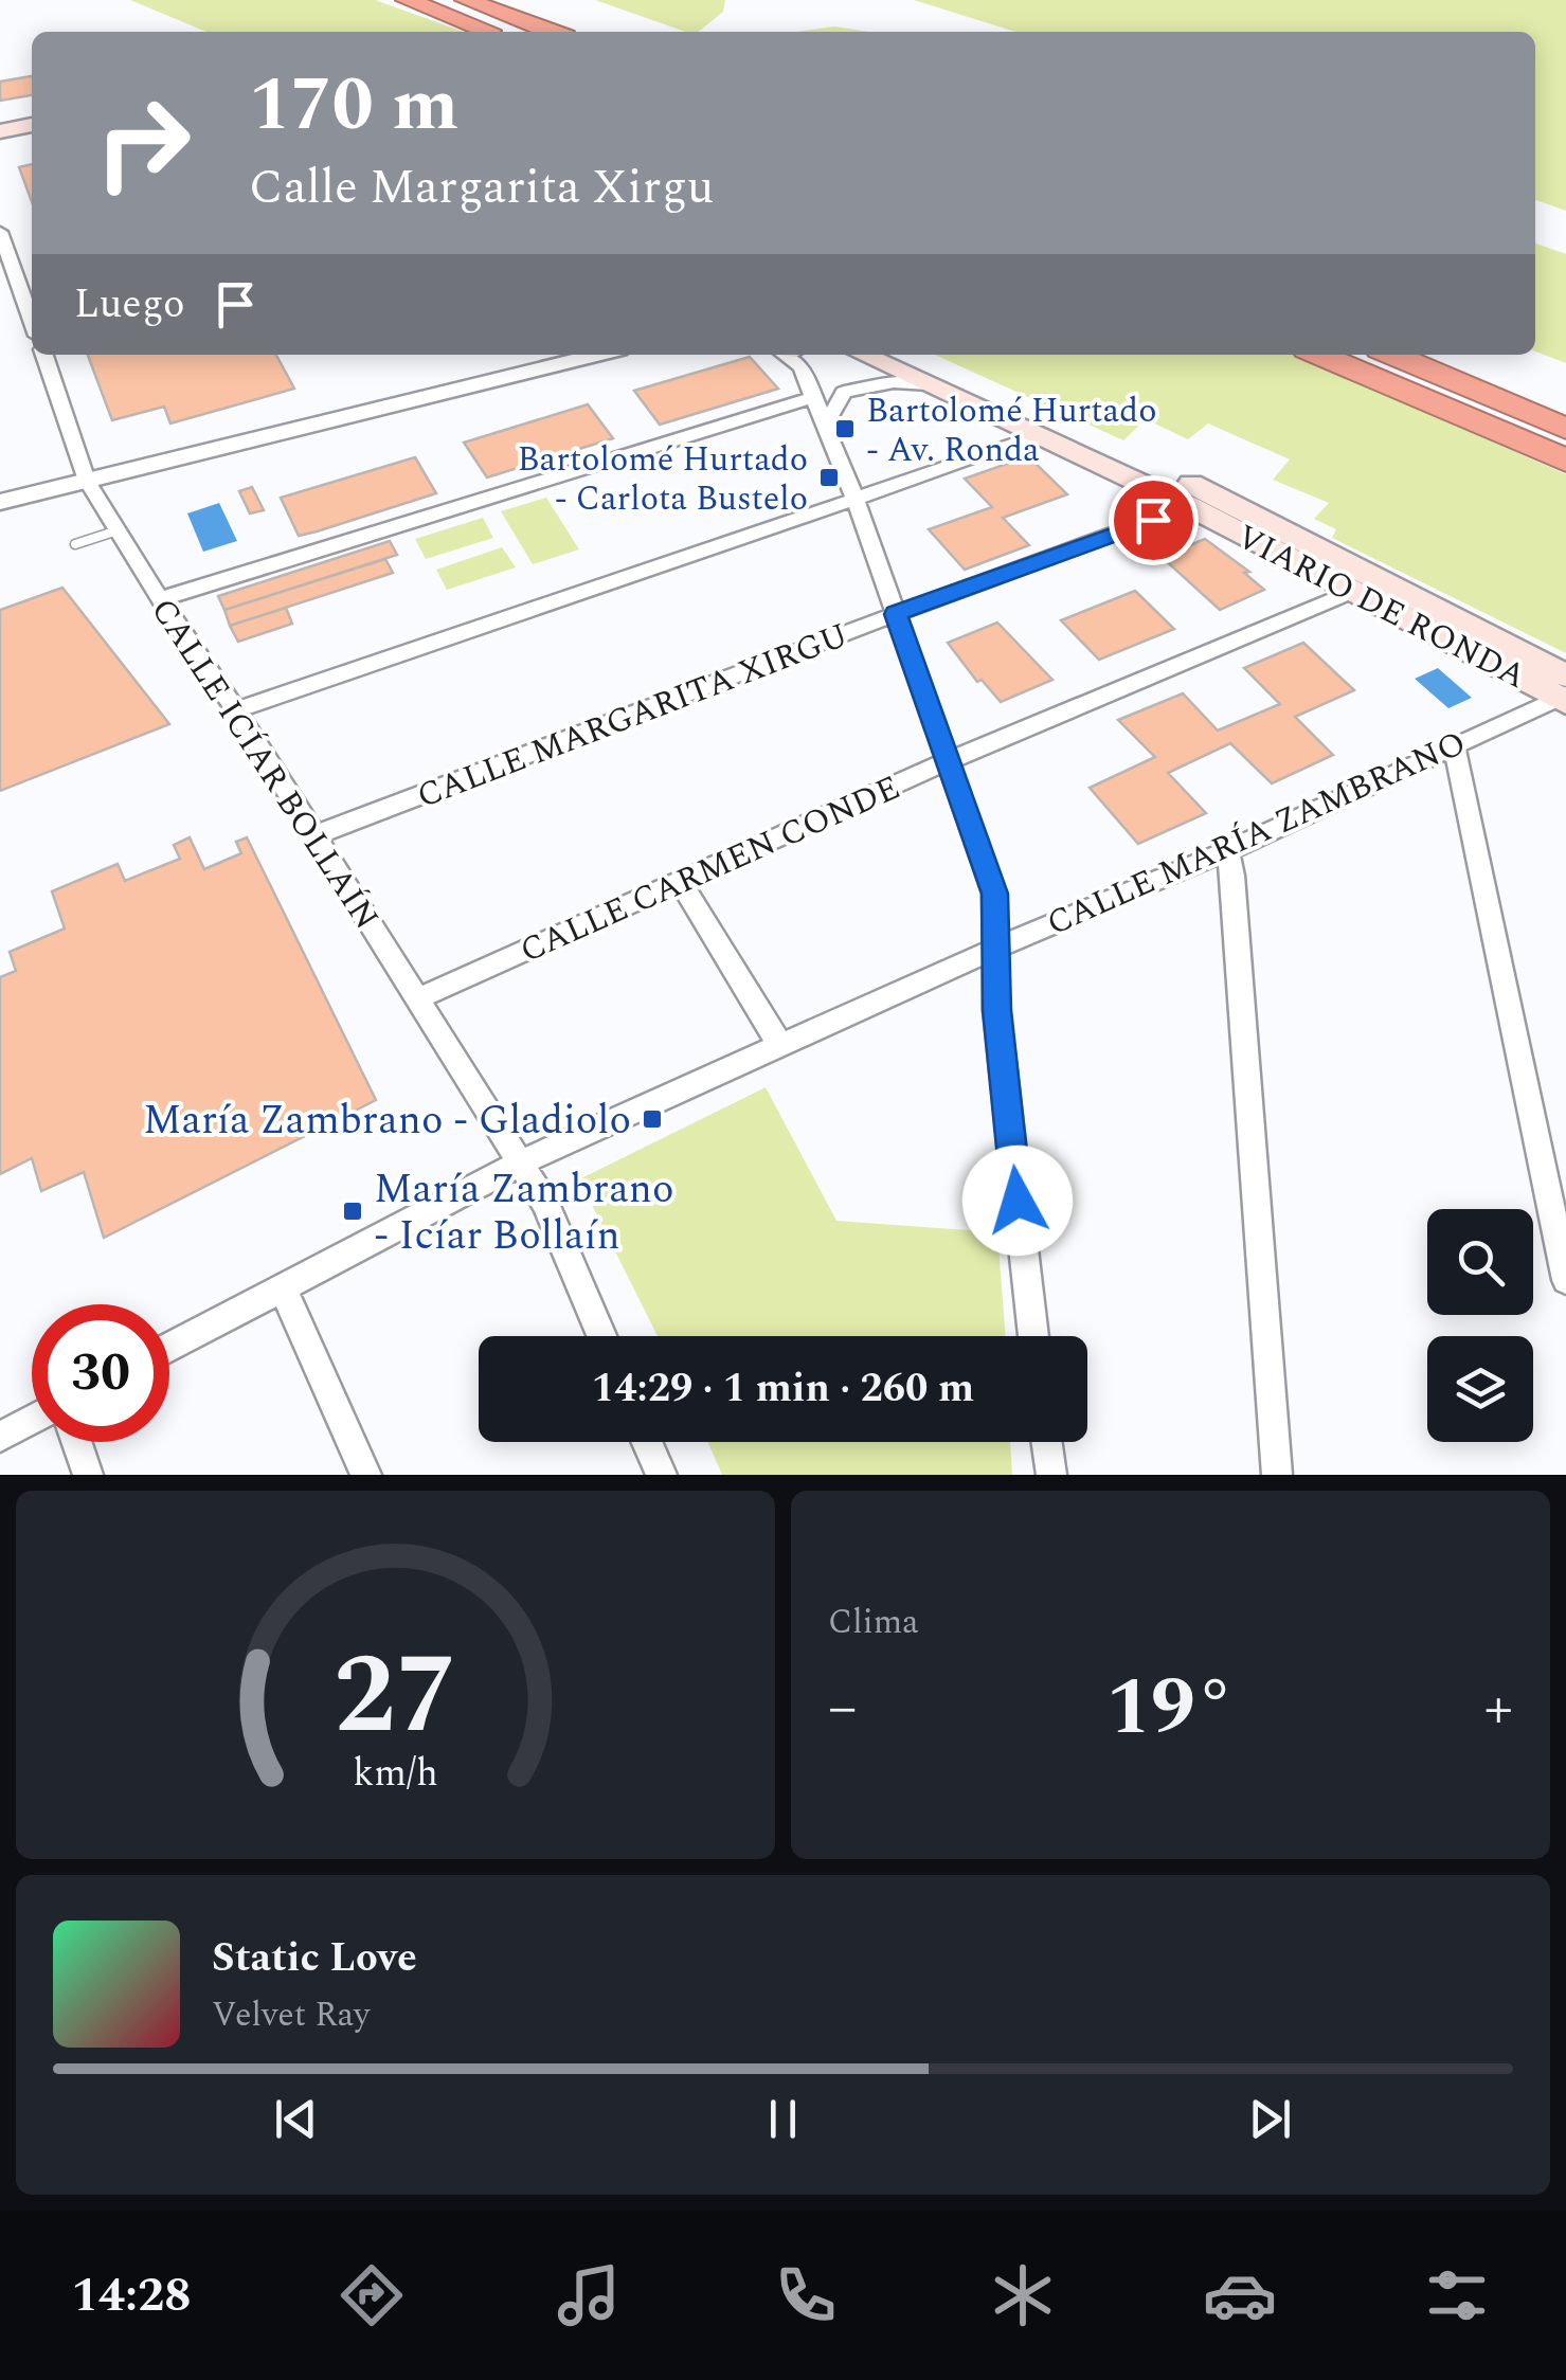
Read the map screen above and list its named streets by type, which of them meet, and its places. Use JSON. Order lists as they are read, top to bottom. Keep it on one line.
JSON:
{"streets":{"main road":["VIARIO DE RONDA"],"street":["CALLE MARGARITA XIRGU","CALLE ICÍAR BOLLAÍN","CALLE MARÍA ZAMBRANO","CALLE CARMEN CONDE"]},"crossings":[["VIARIO DE RONDA","CALLE MARGARITA XIRGU"],["VIARIO DE RONDA","CALLE MARÍA ZAMBRANO"],["VIARIO DE RONDA","CALLE CARMEN CONDE"],["CALLE MARGARITA XIRGU","CALLE ICÍAR BOLLAÍN"],["CALLE ICÍAR BOLLAÍN","CALLE MARÍA ZAMBRANO"],["CALLE ICÍAR BOLLAÍN","CALLE CARMEN CONDE"]],"places":{"transit":["Bartolomé Hurtado - Av. Ronda","Bartolomé Hurtado - Carlota Bustelo","María Zambrano - Gladiolo","María Zambrano - Icíar Bollaín"]},"page":{"turn":["170 m","Calle Margarita Xirgu"],"then":"Luego","limit":"30","trip":"14:29 · 1 min · 260 m","tile":"Clima","heat":["−","19°","+"],"song":["Static Love","Velvet Ray"],"tabs":"14:28","gauge":["27","km/h"]}}
